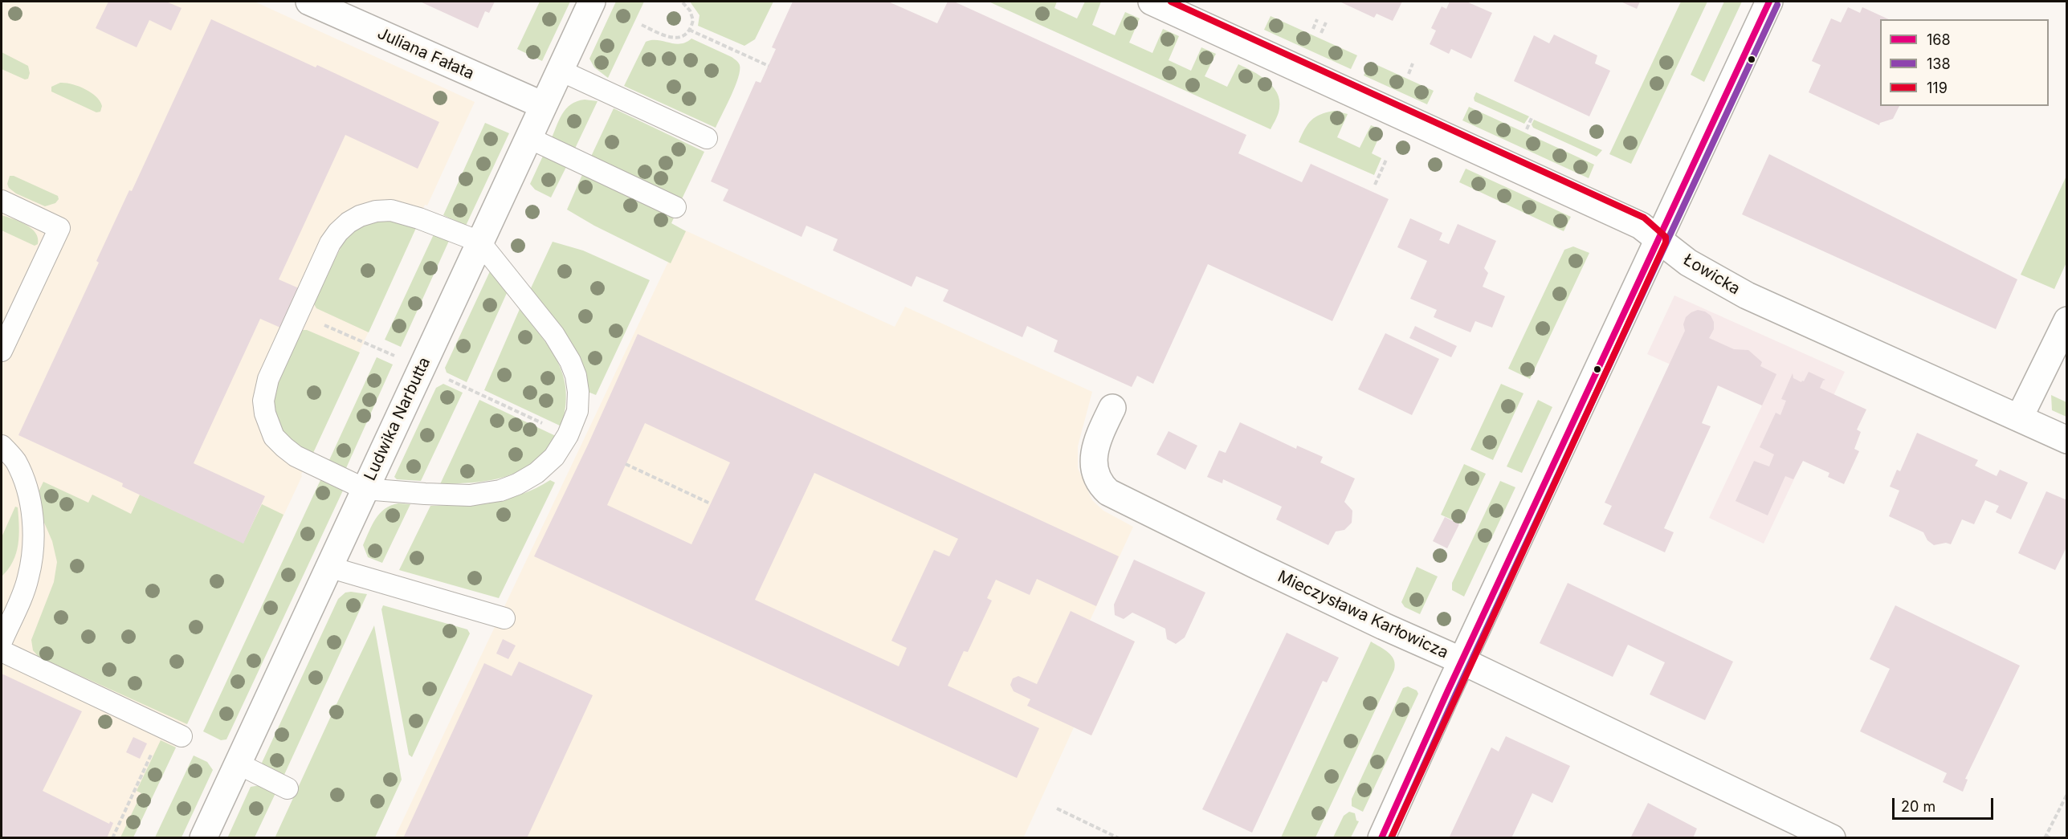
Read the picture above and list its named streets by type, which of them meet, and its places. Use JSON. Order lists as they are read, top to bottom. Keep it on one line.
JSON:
{"streets":{"street":["Juliana Fałata","Łowicka","Ludwika Narbutta","Mieczysława Karłowicza"]},"crossings":[["Juliana Fałata","Ludwika Narbutta"]],"lines":["transit line 168","transit line 119","transit line 138"],"legend":["168","138","119"],"scale_bar":"20 m"}
